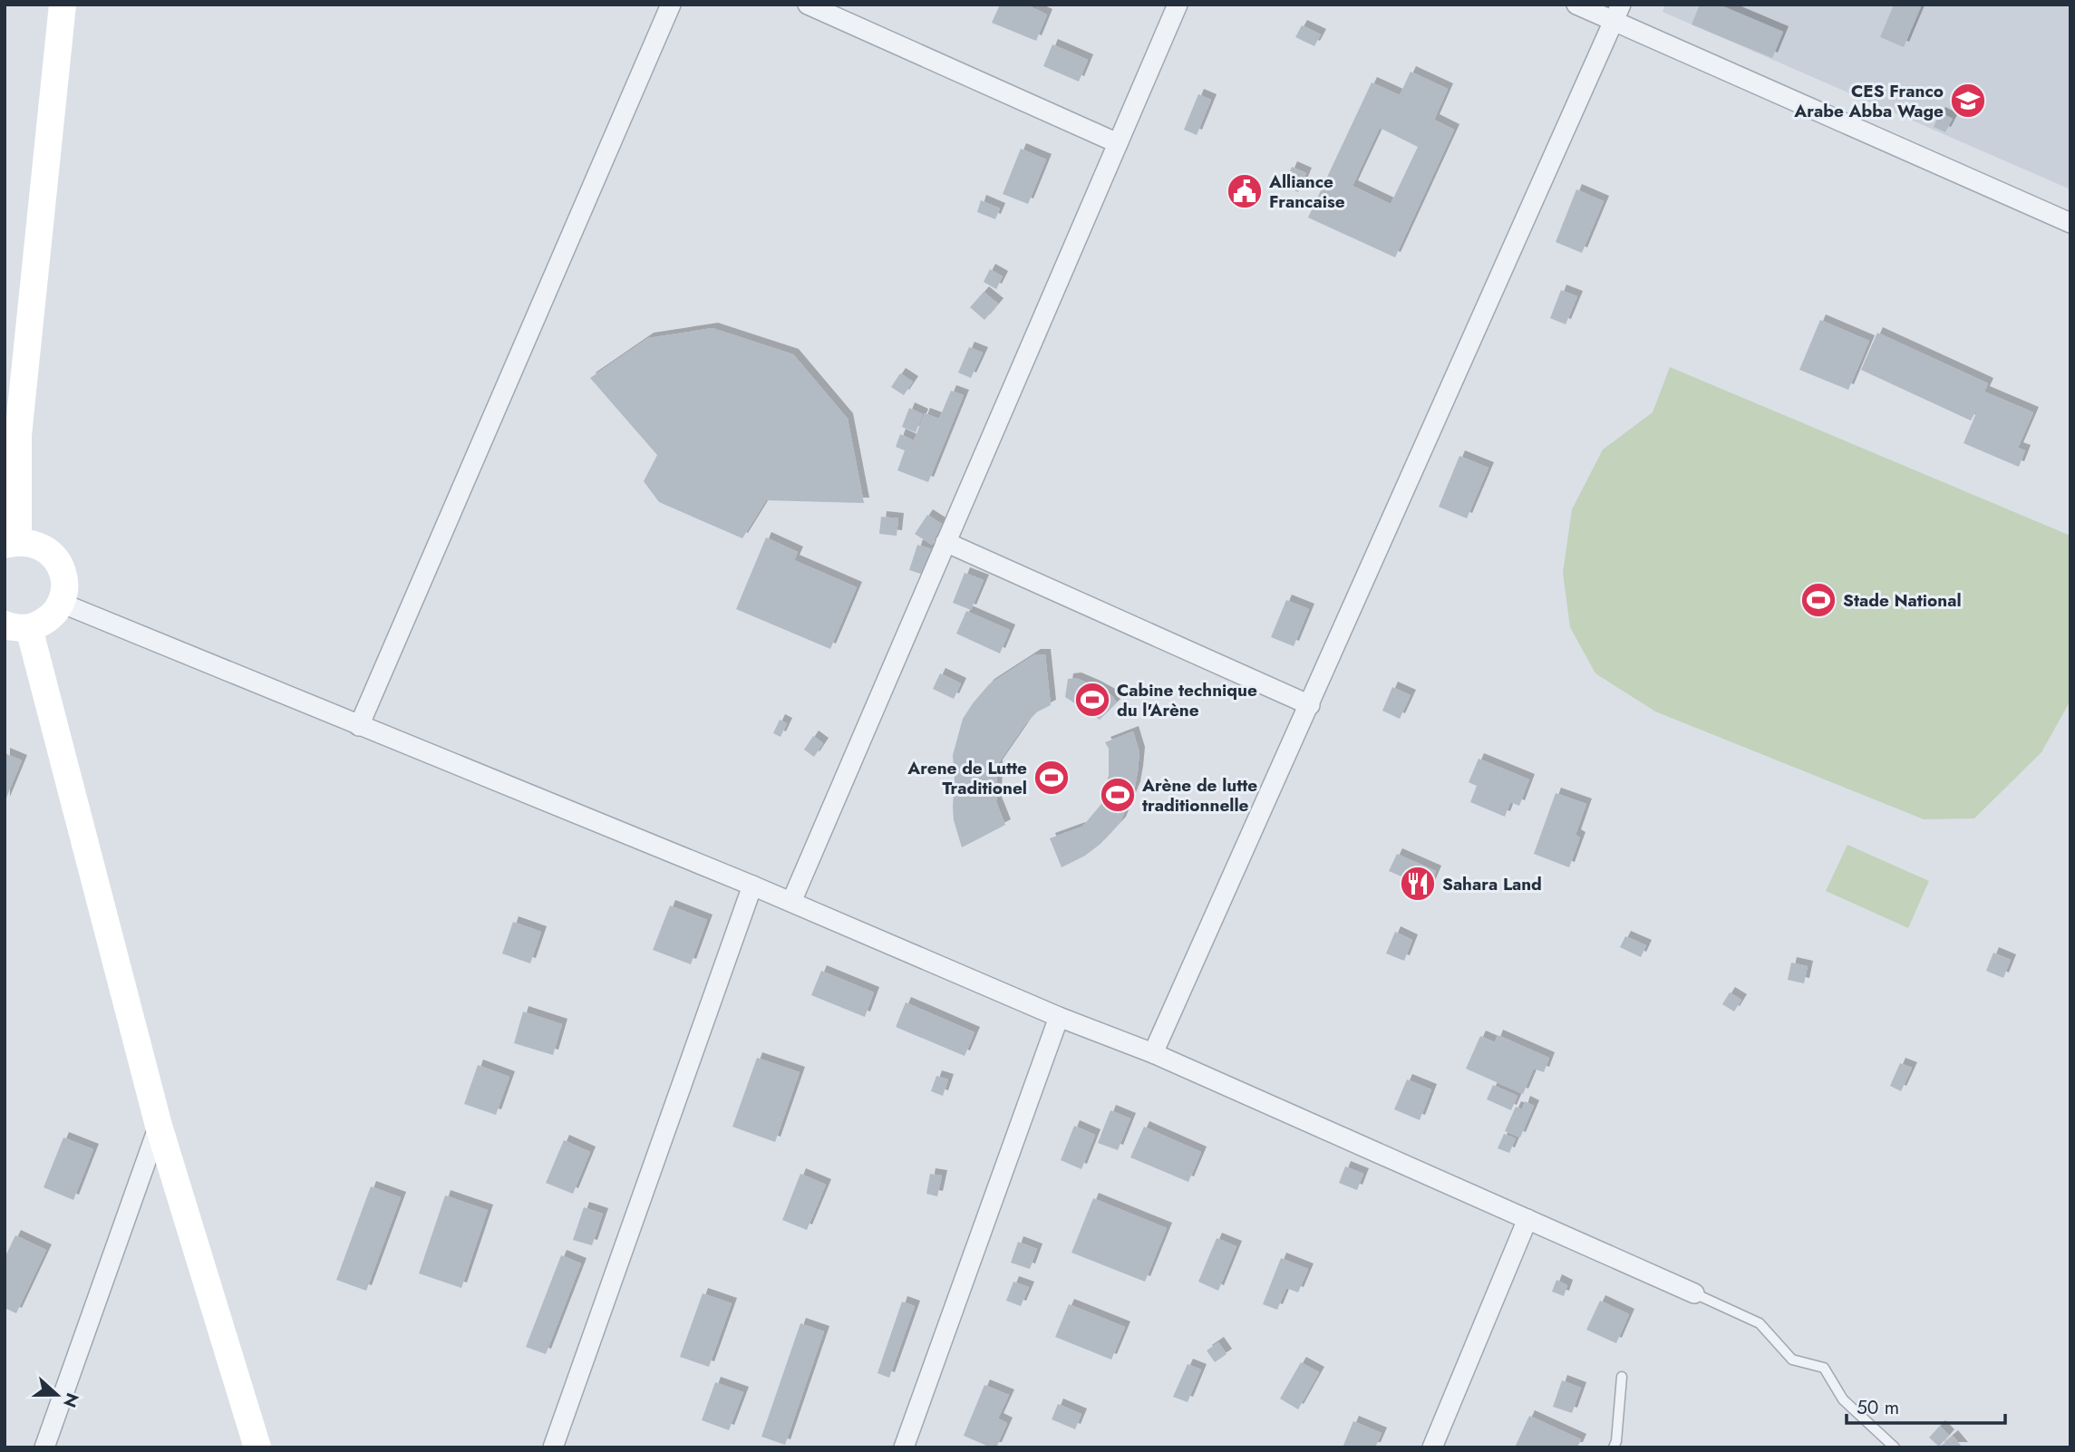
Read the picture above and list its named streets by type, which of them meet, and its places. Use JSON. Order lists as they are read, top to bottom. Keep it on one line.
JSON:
{"places":{"school or university":["CES Franco Arabe Abba Wage"],"public building":["Alliance Francaise"],"sports":["Stade National","Cabine technique du l'Arène","Arene de Lutte Traditionel","Arène de lutte traditionnelle"],"restaurant":["Sahara Land"]},"scale_bar":"50 m","north":"right"}
